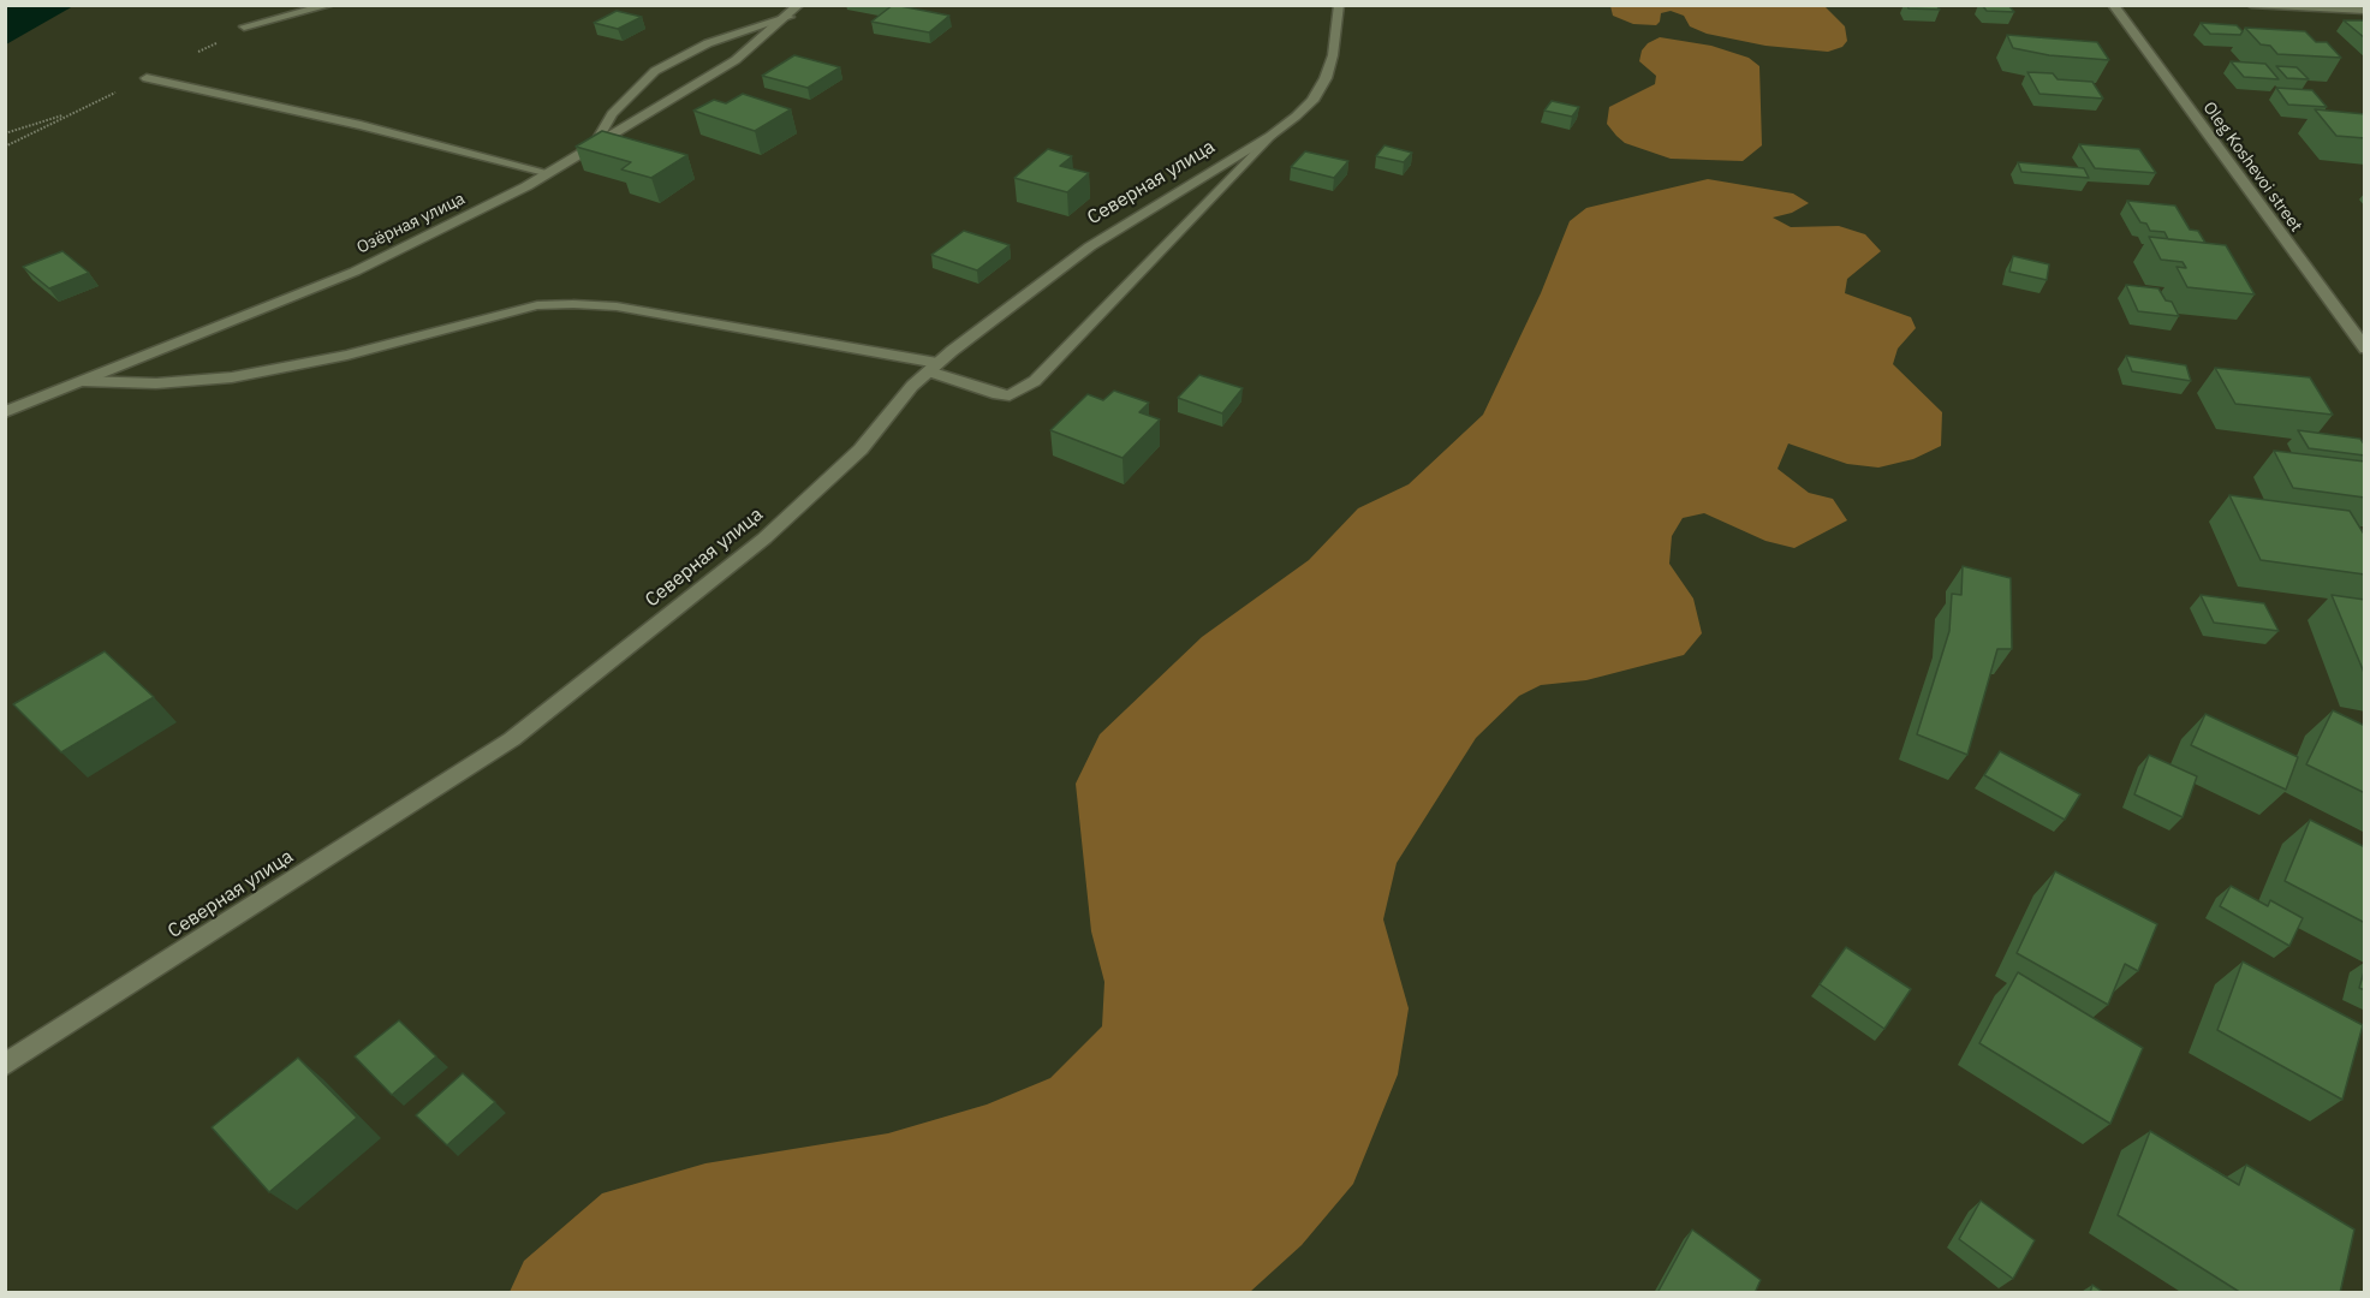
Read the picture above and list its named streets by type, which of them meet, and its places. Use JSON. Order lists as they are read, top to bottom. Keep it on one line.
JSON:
{"streets":{"street":["Oleg Koshevoi street","Северная улица","Озёрная улица"]}}
